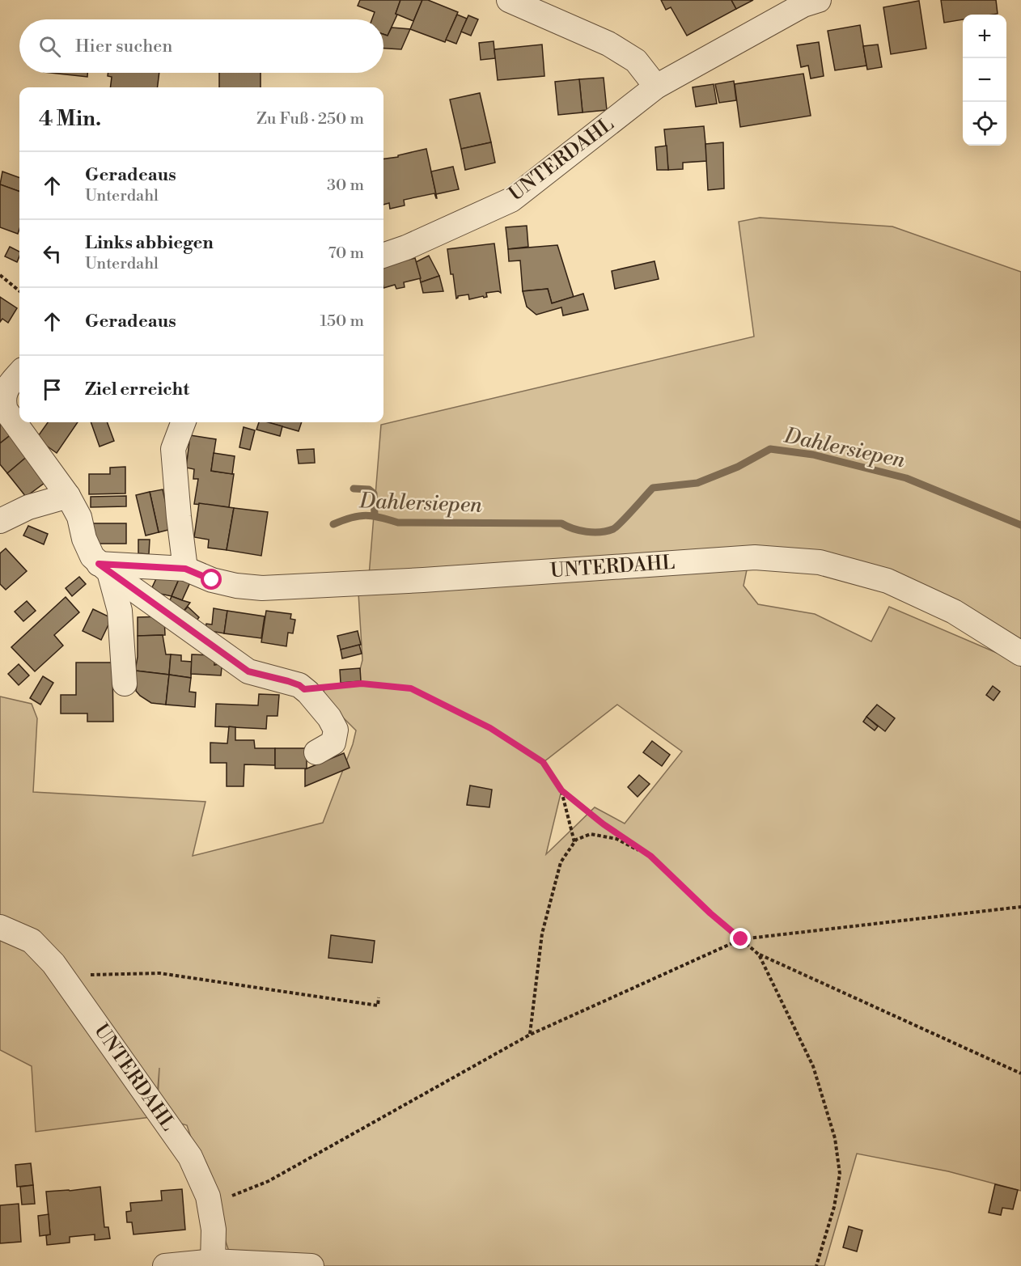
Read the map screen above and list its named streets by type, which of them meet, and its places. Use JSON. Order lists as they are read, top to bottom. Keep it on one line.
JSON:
{"streets":{"street":["UNTERDAHL"]},"water":["Dahlersiepen"],"page":{"map_buttons":["+","−"],"search":"Hier suchen","heading":["4 Min.","Zu Fuß · 250 m"],"list":[["Geradeaus","Unterdahl","30 m"],["Links abbiegen","Unterdahl","70 m"],["Geradeaus","150 m"],"Ziel erreicht"]}}
